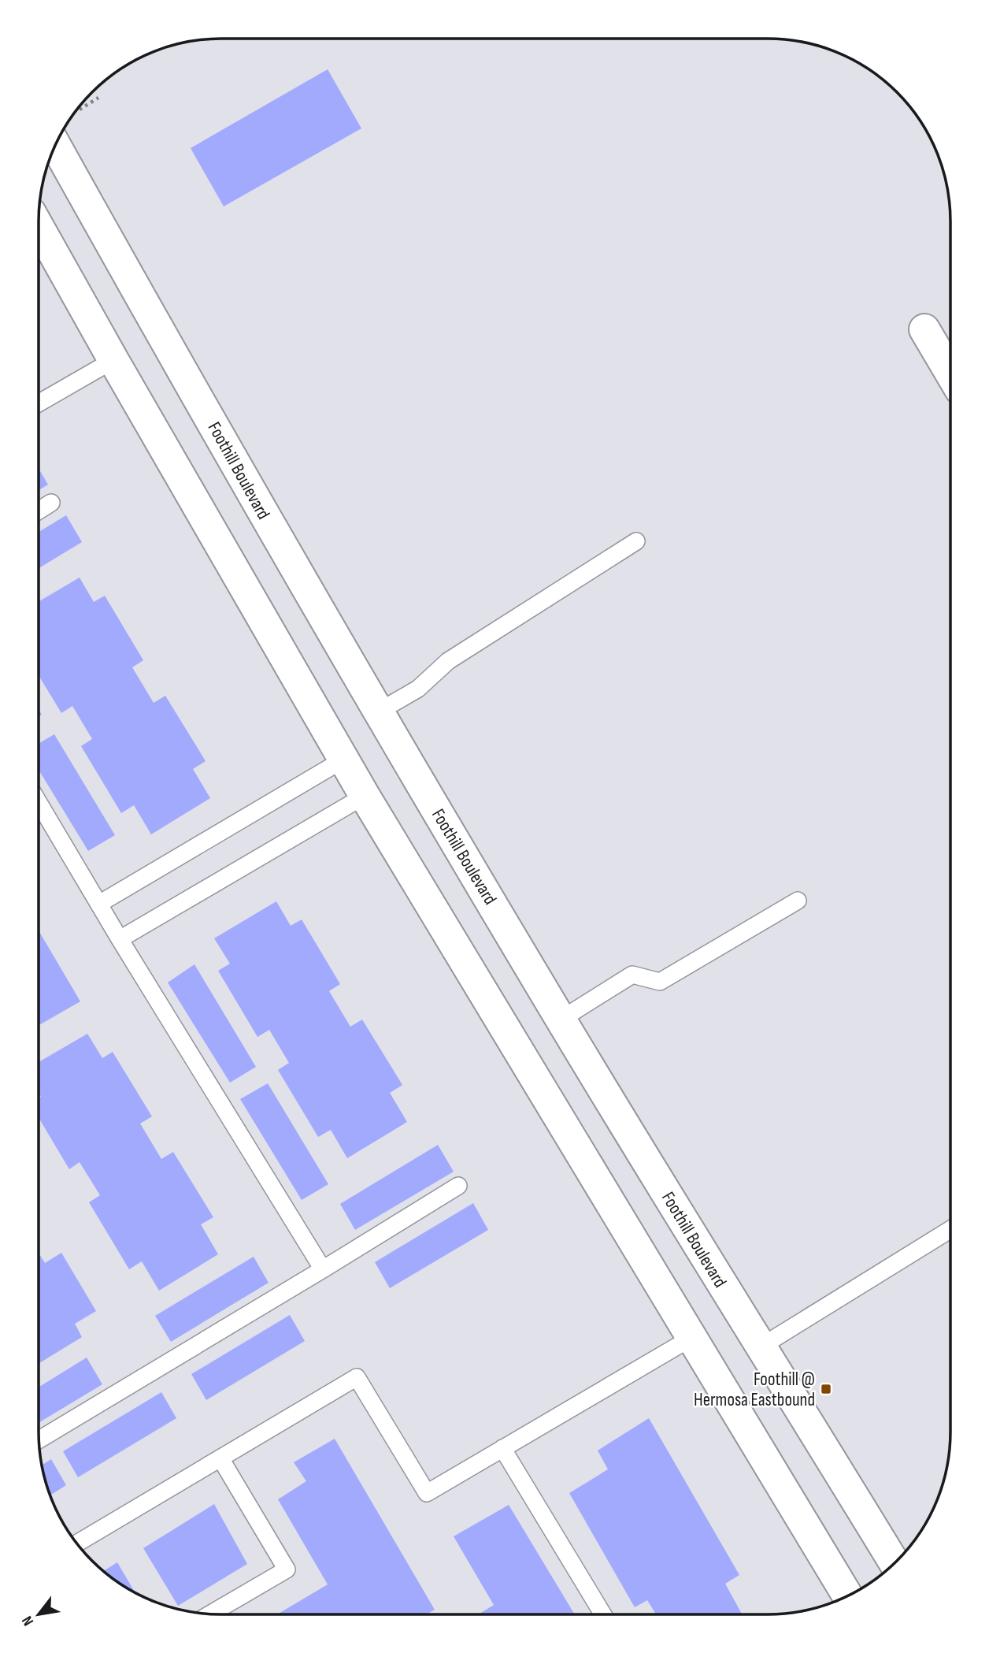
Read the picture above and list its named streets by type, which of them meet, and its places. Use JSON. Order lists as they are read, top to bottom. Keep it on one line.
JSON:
{"streets":{"main road":["Foothill Boulevard"]},"places":{"transit":["Foothill @ Hermosa Eastbound"]},"north":"bottom left"}
